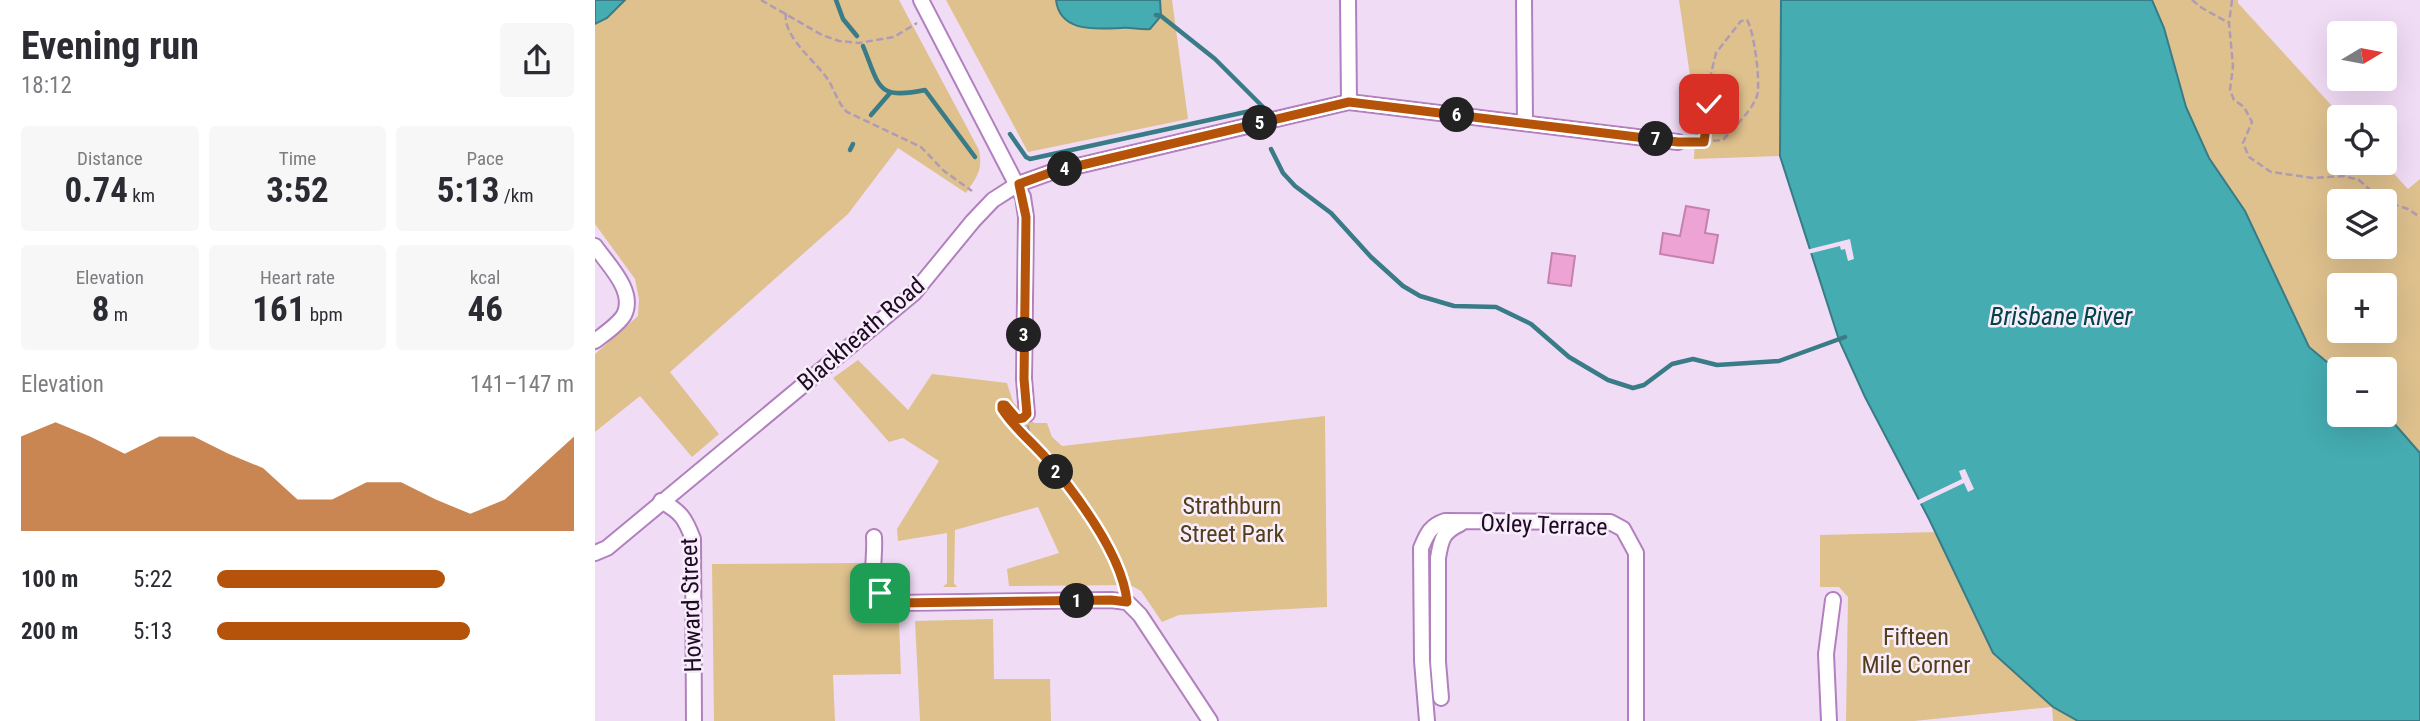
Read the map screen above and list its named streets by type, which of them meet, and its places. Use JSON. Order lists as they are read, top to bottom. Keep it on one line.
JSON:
{"streets":{"street":["Blackheath Road","Oxley Terrace","Howard Street"]},"crossings":[["Blackheath Road","Howard Street"]],"water":["Brisbane River"],"parks":["Strathburn Street Park","Fifteen Mile Corner"],"north":"right","page":{"heading":["Evening run","18:12"],"map_buttons":["+","−"],"pins":["6","5","7","4","3","2","1"],"stats":[["Distance","0.74 km"],["Time","3:52"],["Pace","5:13 /km"],["Elevation","8 m"],["Heart rate","161 bpm"],["kcal","46"]],"chart":["Elevation","141–147 m"],"list":[{"name":"100 m","note":"5:22"},{"name":"200 m","note":"5:13"}]}}
